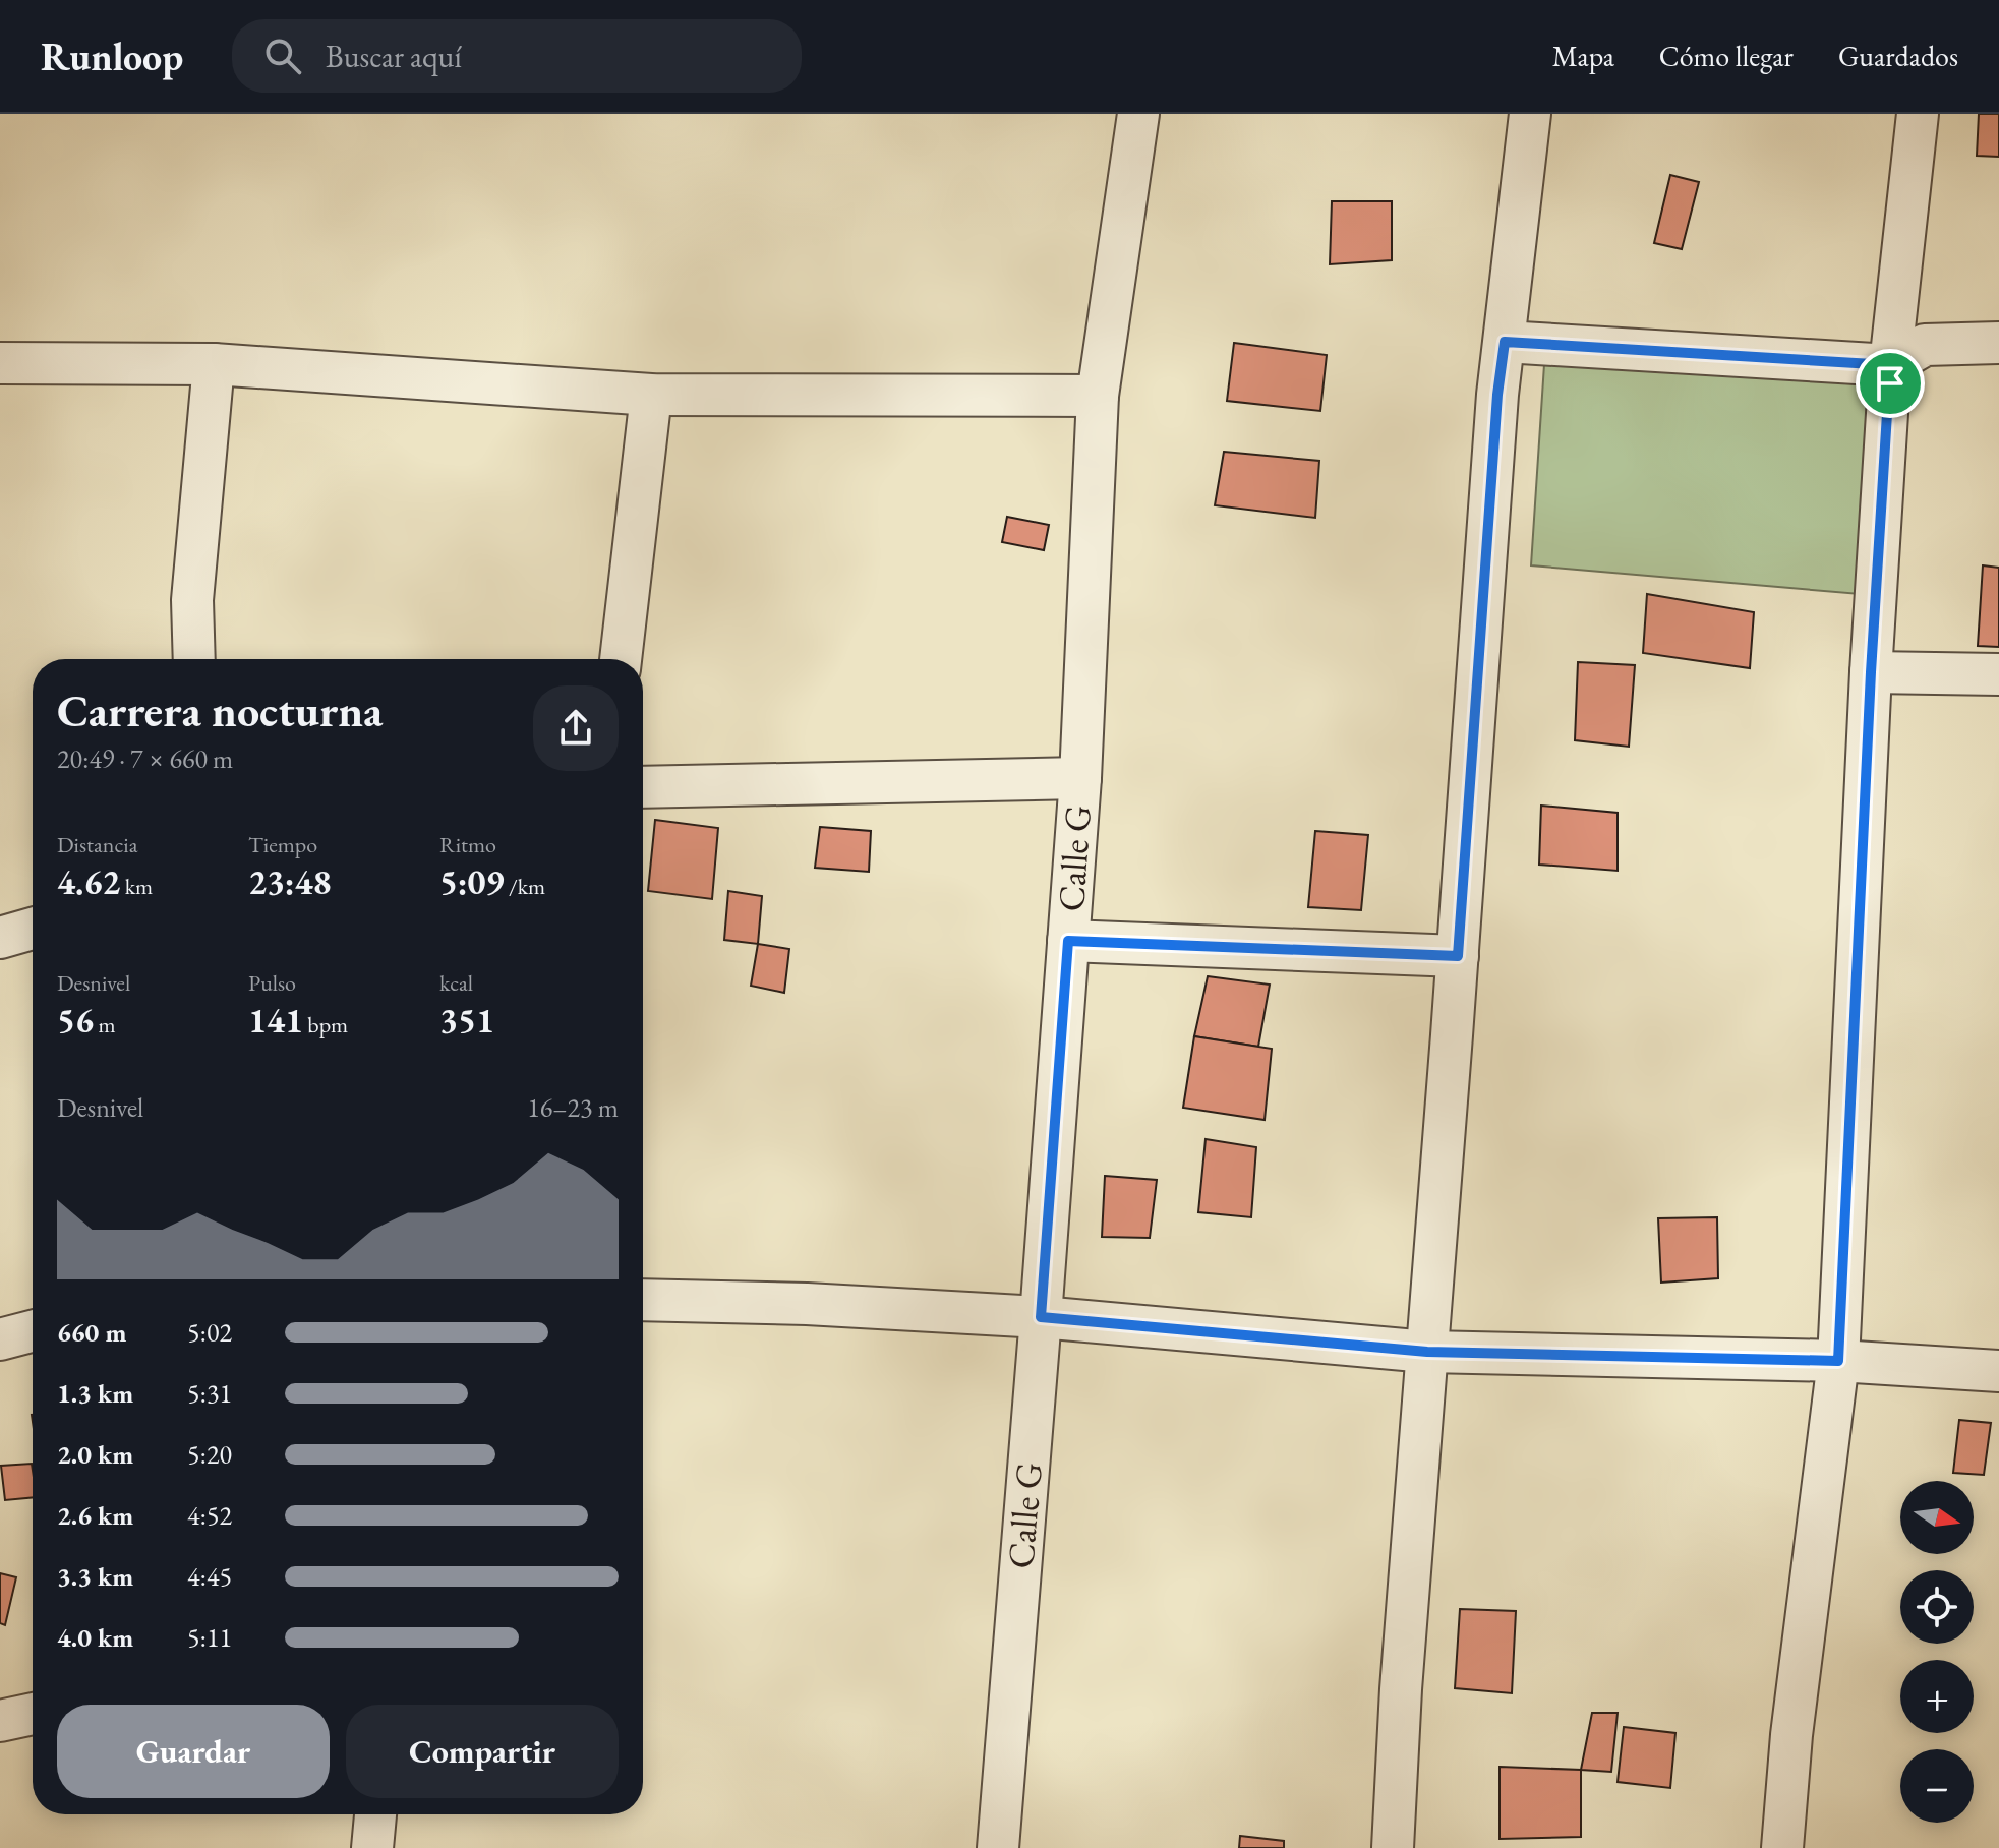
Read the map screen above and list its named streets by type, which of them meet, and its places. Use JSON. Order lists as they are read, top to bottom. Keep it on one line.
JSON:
{"streets":{"street":["Calle G"]},"north":"right","page":{"header":"Runloop","search":"Buscar aquí","nav":["Mapa","Cómo llegar","Guardados"],"heading":["Carrera nocturna","20:49 · 7 × 660 m"],"stats":[["Distancia","4.62 km"],["Tiempo","23:48"],["Ritmo","5:09 /km"],["Desnivel","56 m"],["Pulso","141 bpm"],["kcal","351"]],"chart":["Desnivel","16–23 m"],"list":[{"name":"660 m","note":"5:02"},{"name":"1.3 km","note":"5:31"},{"name":"2.0 km","note":"5:20"},{"name":"2.6 km","note":"4:52"},{"name":"3.3 km","note":"4:45"},{"name":"4.0 km","note":"5:11"}],"map_buttons":["+","−"],"buttons":["Guardar","Compartir"]}}
